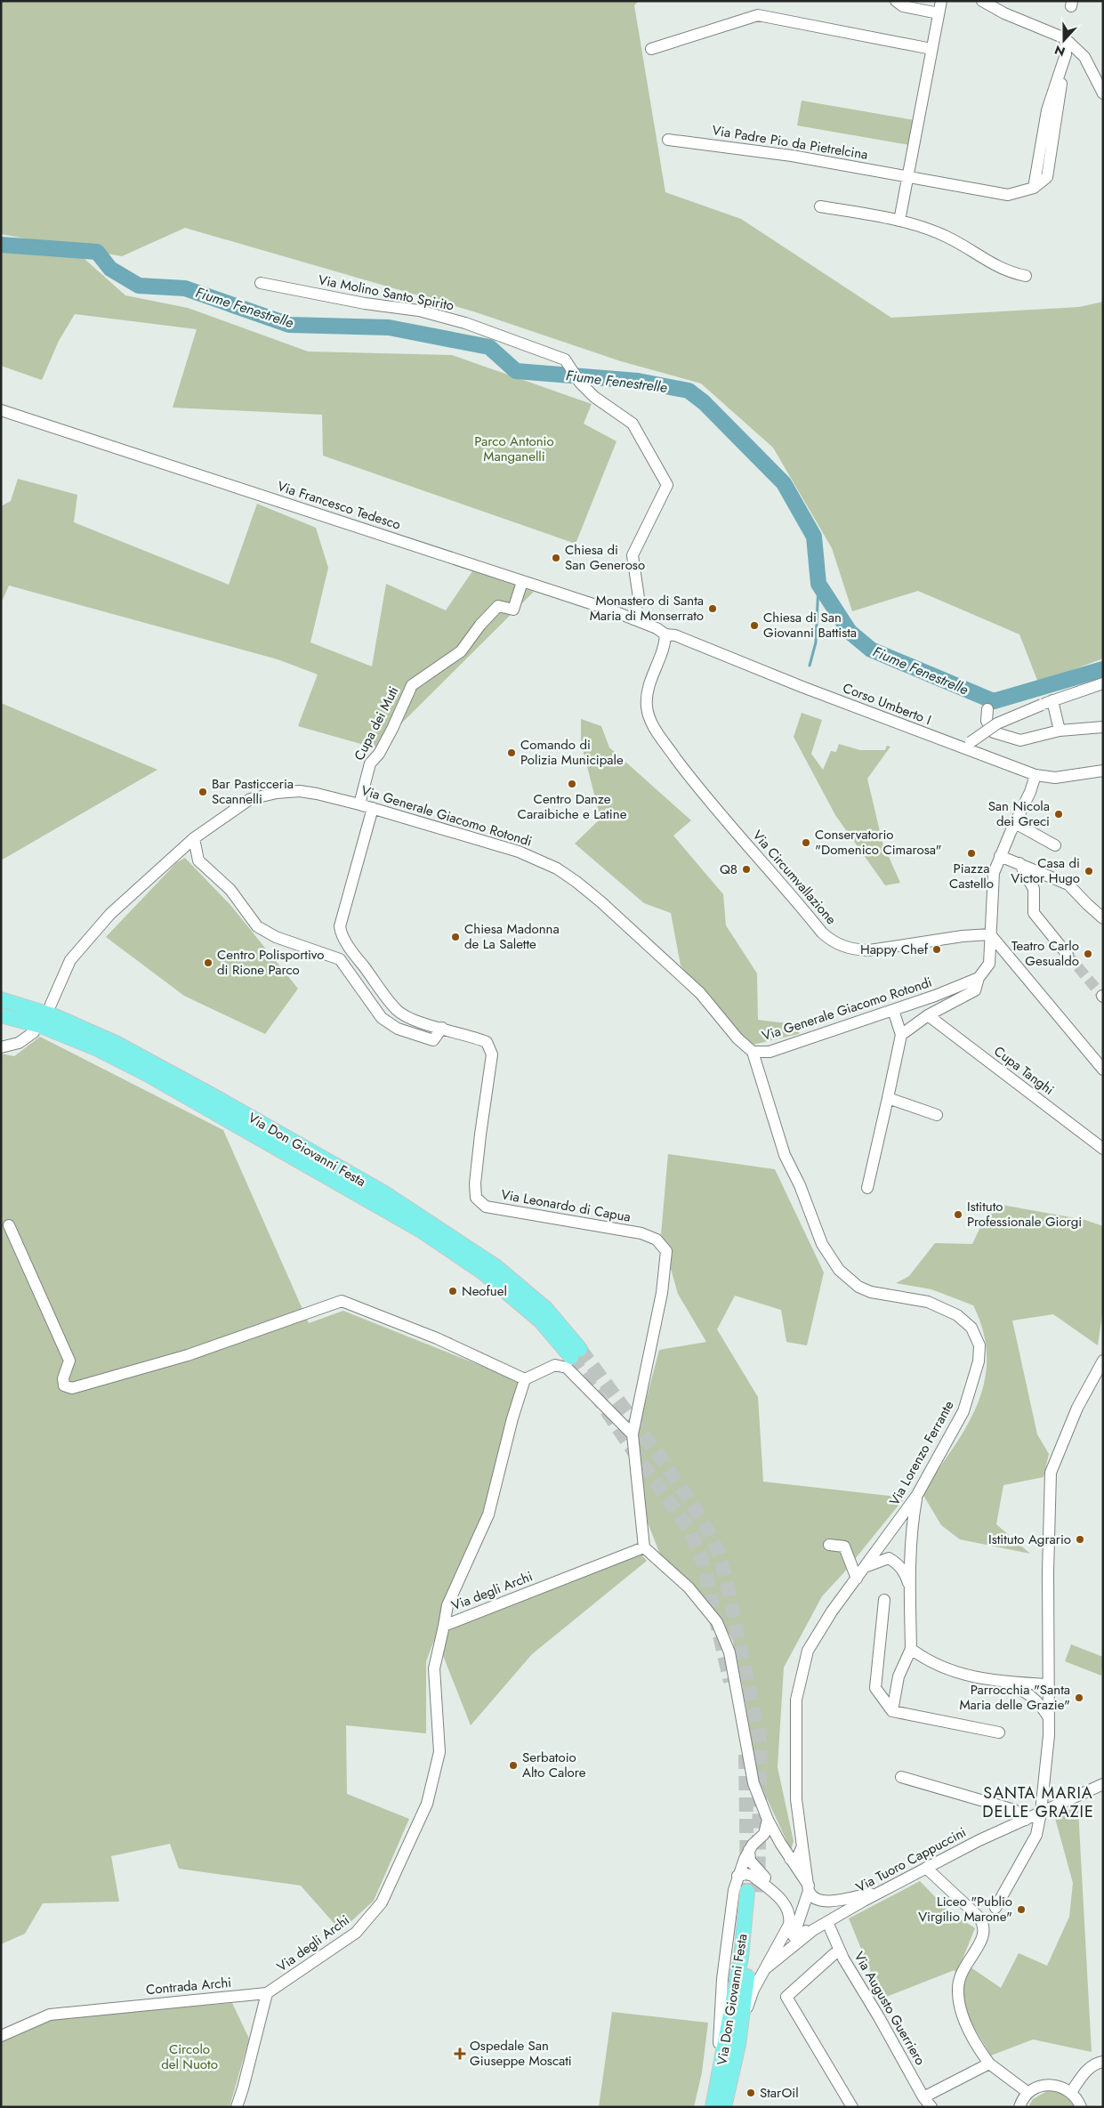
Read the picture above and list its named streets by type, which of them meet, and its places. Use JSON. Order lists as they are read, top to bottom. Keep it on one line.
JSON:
{"streets":{"main road":["Via Don Giovanni Festa"],"street":["Via Padre Pio da Pietrelcina","Via Molino Santo Spirito","Via Francesco Tedesco","Corso Umberto I","Cupa dei Muti","Via Generale Giacomo Rotondi","Via Circumvallazione","Cupa Tanghi","Via Leonardo di Capua","Via Lorenzo Ferrante","Via degli Archi","Via Tuoro Cappuccini","Contrada Archi","Via Augusto Guerriero"]},"crossings":[["Via Molino Santo Spirito","Via Francesco Tedesco"],["Via Francesco Tedesco","Corso Umberto I"],["Via Francesco Tedesco","Cupa dei Muti"],["Via Francesco Tedesco","Via Circumvallazione"],["Corso Umberto I","Via Circumvallazione"],["Cupa dei Muti","Via Generale Giacomo Rotondi"],["Via Generale Giacomo Rotondi","Via Leonardo di Capua"],["Via Generale Giacomo Rotondi","Via Lorenzo Ferrante"],["Via degli Archi","Contrada Archi"],["Via Tuoro Cappuccini","Via Augusto Guerriero"]],"districts":["SANTA MARIA DELLE GRAZIE"],"water":["Fiume Fenestrelle"],"parks":["Parco Antonio Manganelli","Circolo del Nuoto"],"places":{"other":["Chiesa di San Generoso","Monastero di Santa Maria di Monserrato","Chiesa di San Giovanni Battista","Comando di Polizia Municipale","Centro Danze Caraibiche e Latine","Bar Pasticceria Scannelli","San Nicola dei Greci","Conservatorio \"Domenico Cimarosa\"","Piazza Castello","Q8","Casa di Victor Hugo","Chiesa Madonna de La Salette","Happy Chef","Teatro Carlo Gesualdo","Centro Polisportivo di Rione Parco","Istituto Professionale Giorgi","Neofuel","Istituto Agrario","Parrocchia \"Santa Maria delle Grazie\"","Serbatoio Alto Calore","Liceo \"Publio Virgilio Marone\"","StarOil"],"health":["Ospedale San Giuseppe Moscati"]},"north":"bottom"}
